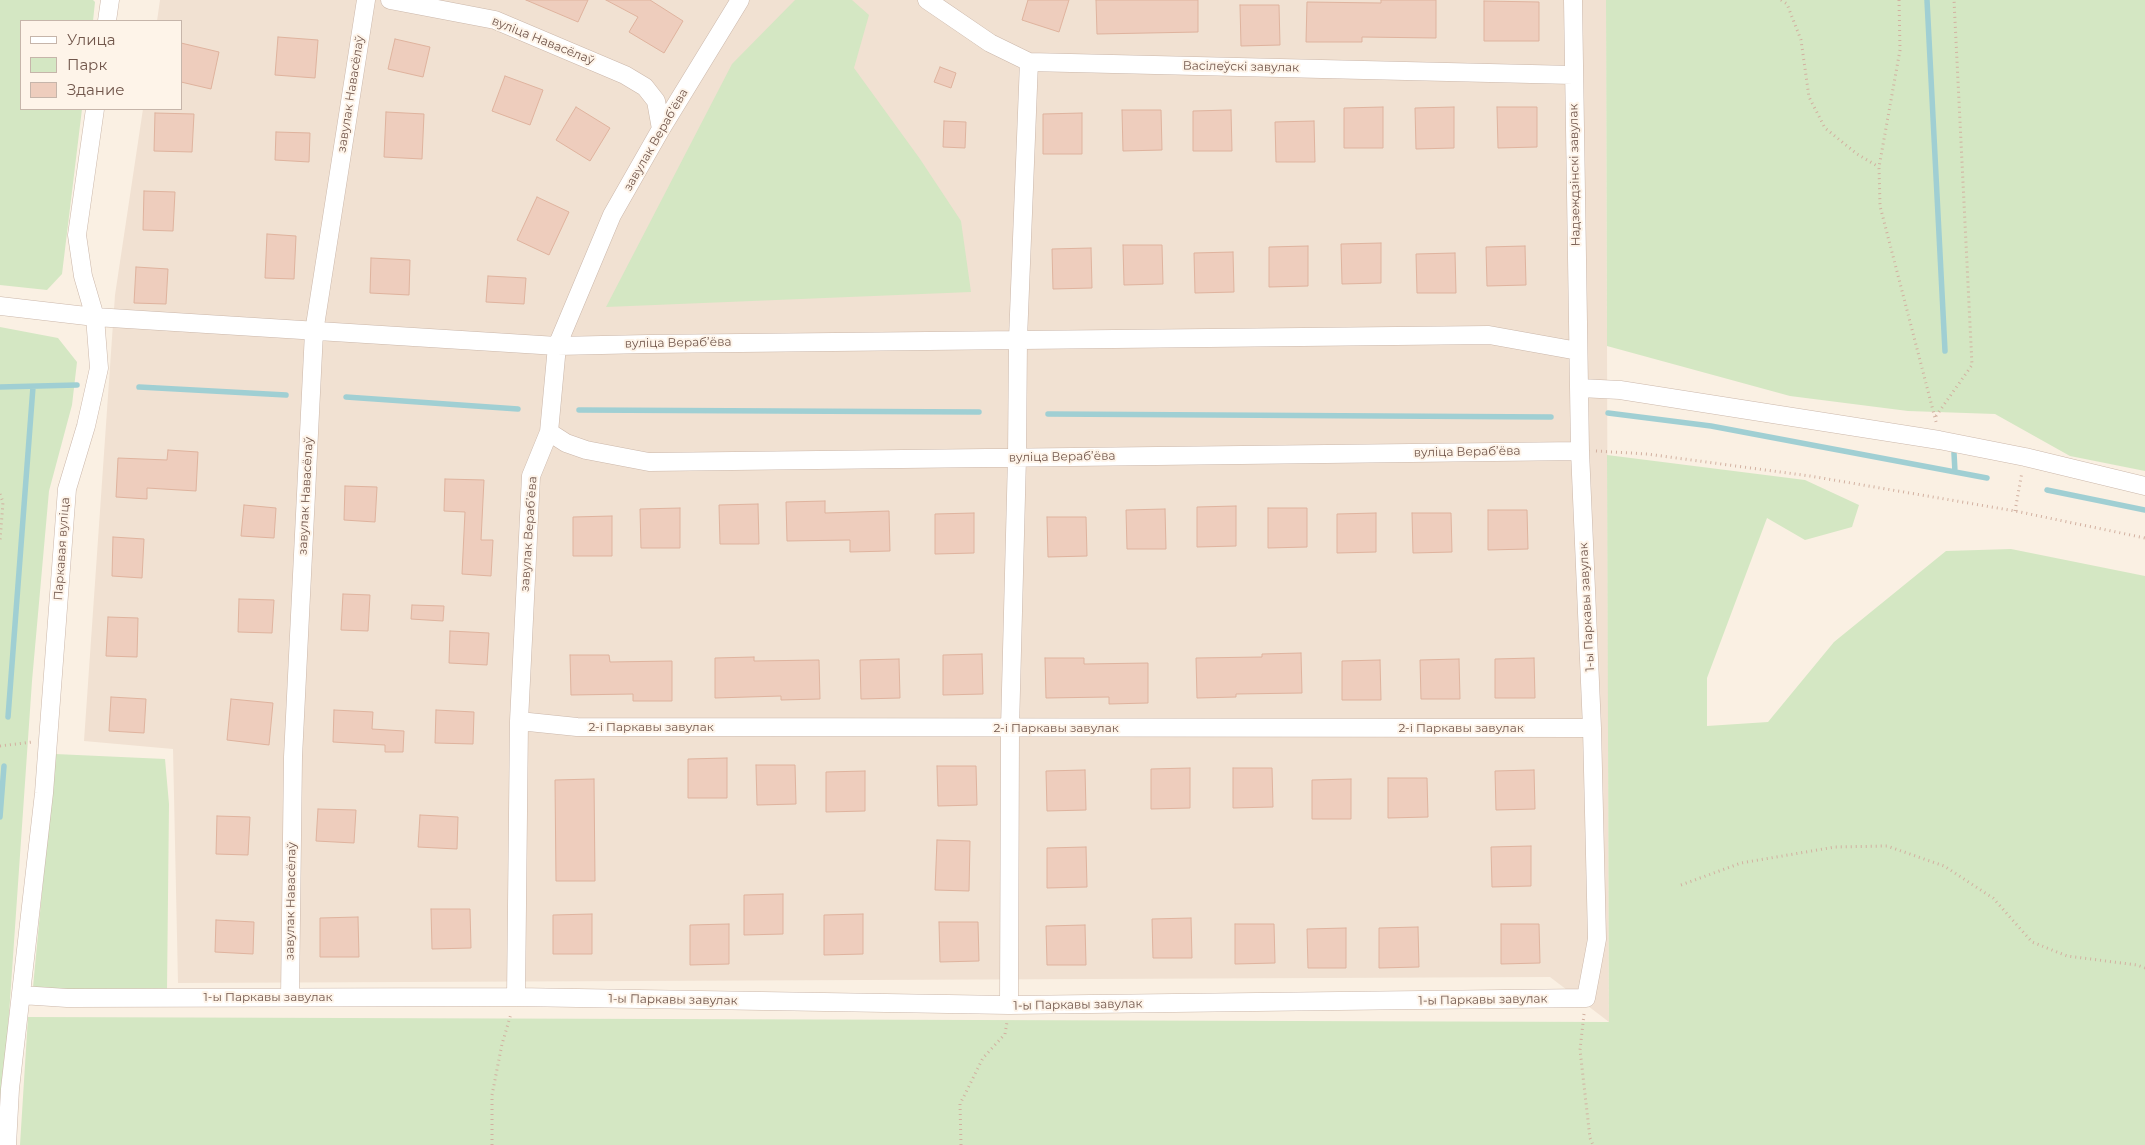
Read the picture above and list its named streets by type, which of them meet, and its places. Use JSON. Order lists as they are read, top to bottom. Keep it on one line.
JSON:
{"streets":{"street":["вуліца Навасёлаў","Васілеўскі завулак","завулак Навасёлаў","завулак Верабʼёва","Надзеждзінскі завулак","вуліца Верабʼёва","Паркавая вуліца","1-ы Паркавы завулак","2-і Паркавы завулак"]},"crossings":[["вуліца Навасёлаў","завулак Верабʼёва"],["Васілеўскі завулак","Надзеждзінскі завулак"],["завулак Навасёлаў","вуліца Верабʼёва"],["завулак Навасёлаў","1-ы Паркавы завулак"],["завулак Верабʼёва","вуліца Верабʼёва"],["завулак Верабʼёва","1-ы Паркавы завулак"],["завулак Верабʼёва","2-і Паркавы завулак"],["Надзеждзінскі завулак","вуліца Верабʼёва"],["Надзеждзінскі завулак","1-ы Паркавы завулак"],["вуліца Верабʼёва","Паркавая вуліца"],["вуліца Верабʼёва","1-ы Паркавы завулак"],["Паркавая вуліца","1-ы Паркавы завулак"],["1-ы Паркавы завулак","2-і Паркавы завулак"]],"legend":["Улица","Парк","Здание"]}
